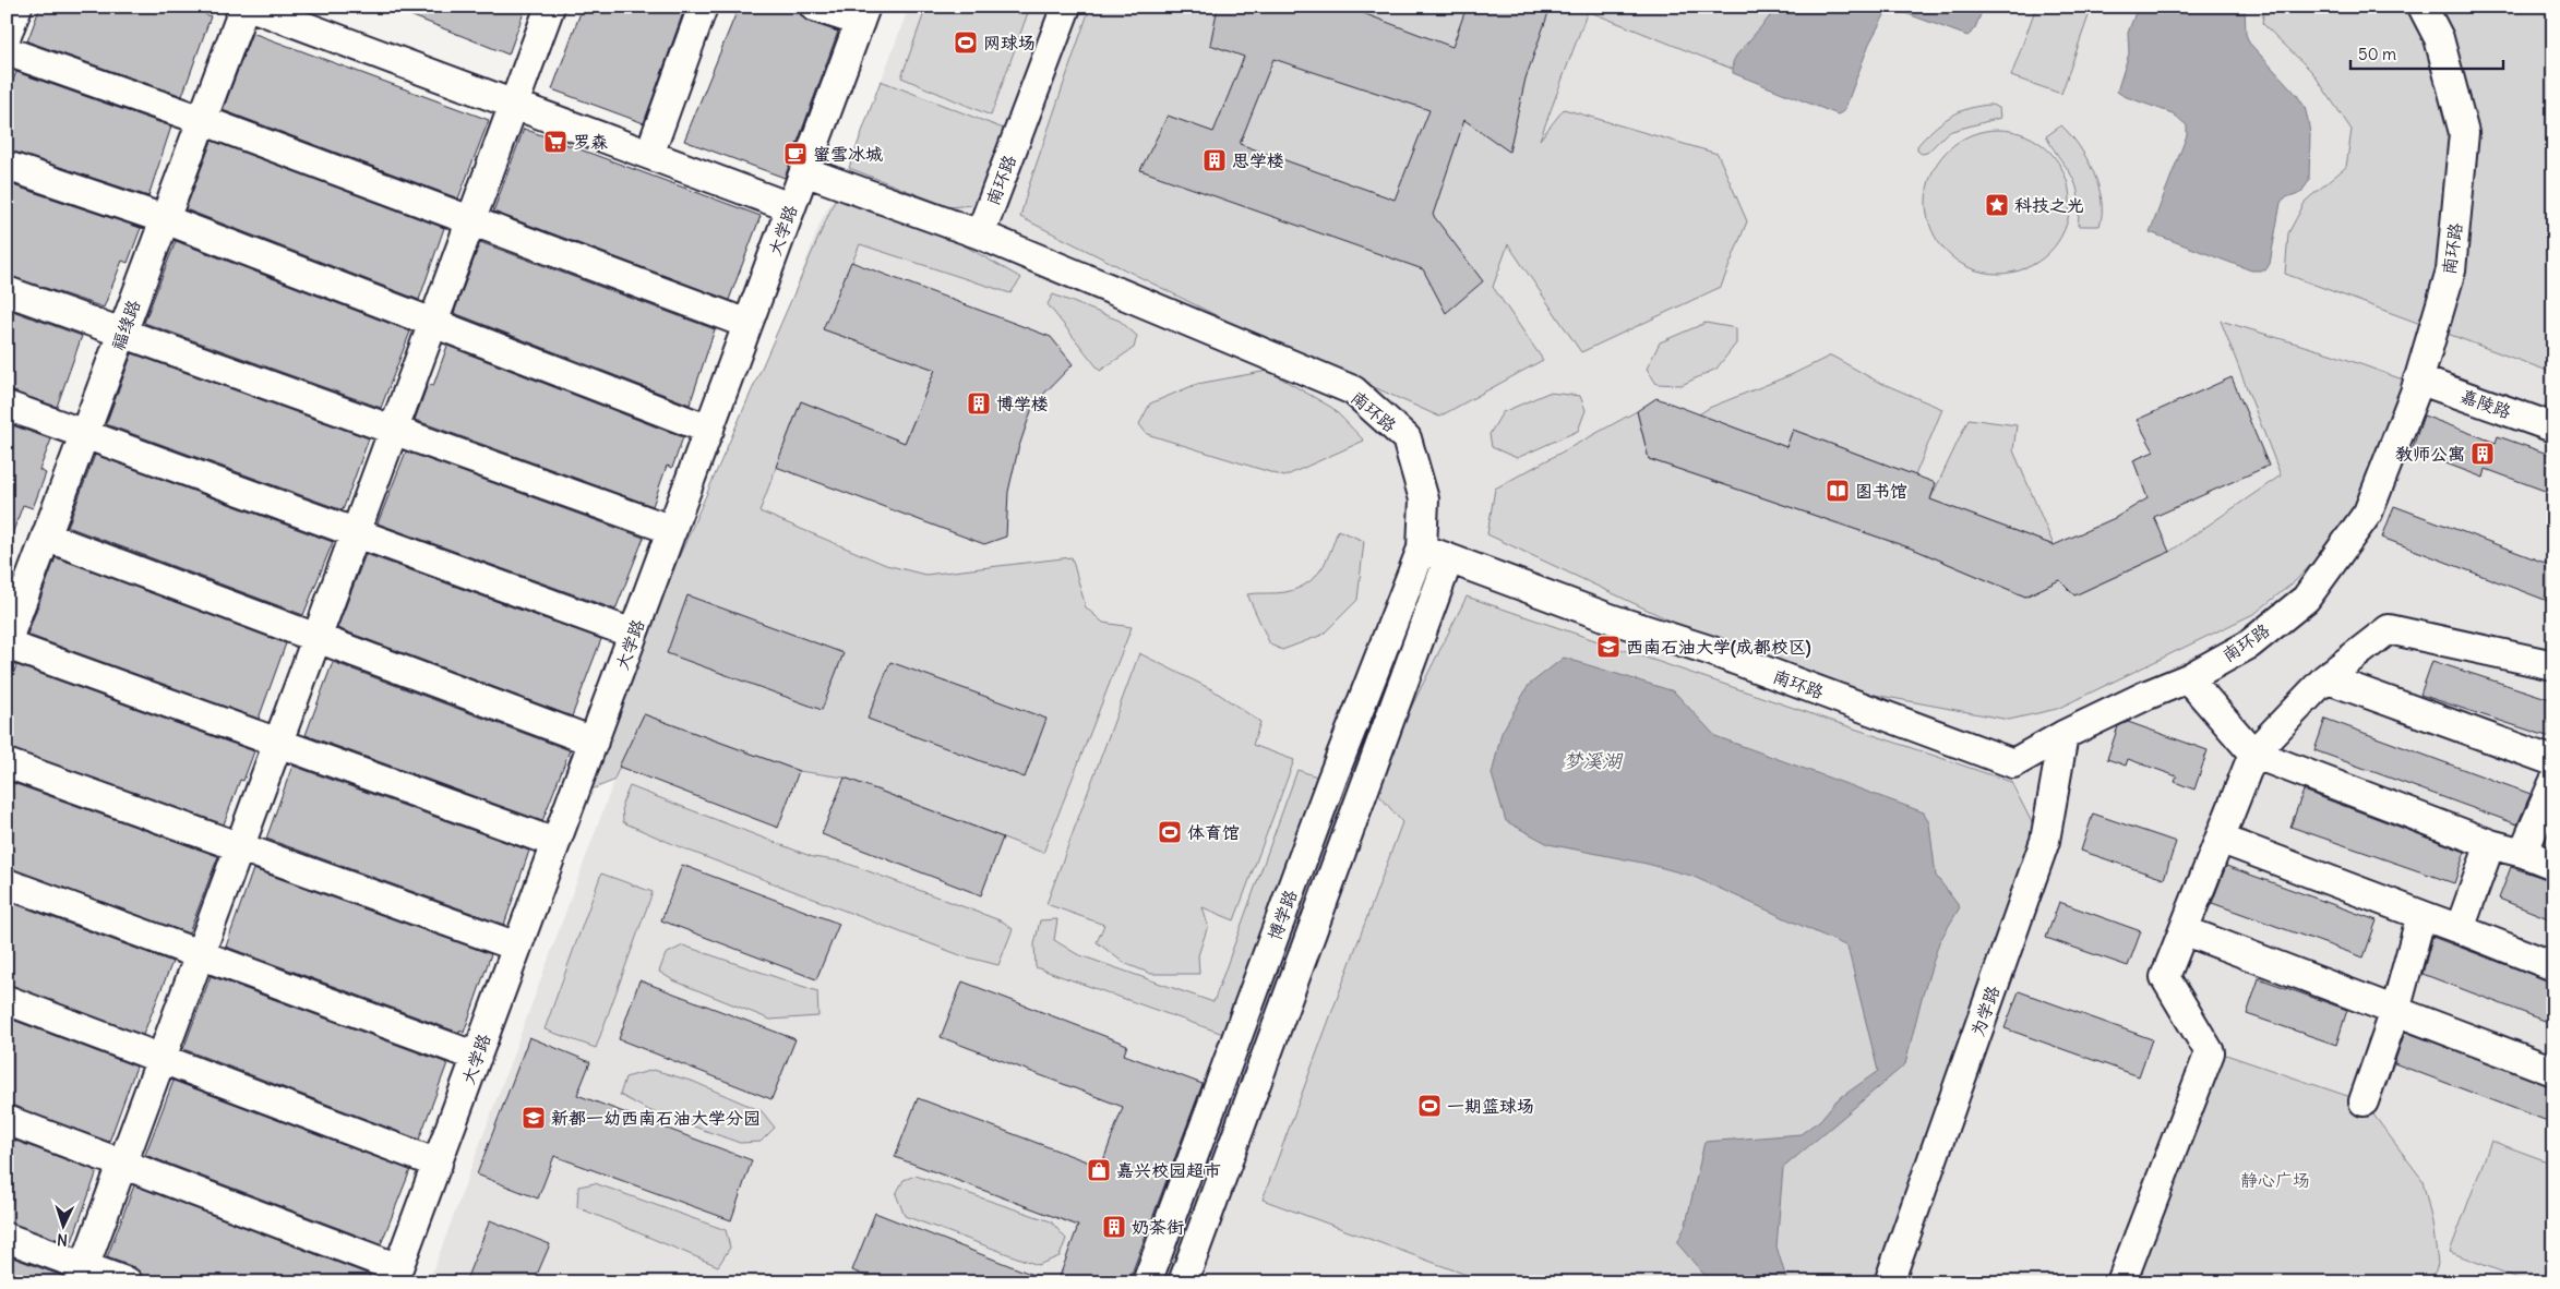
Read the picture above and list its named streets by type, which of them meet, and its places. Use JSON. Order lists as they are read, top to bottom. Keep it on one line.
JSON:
{"streets":{"street":["南环路","大学路","福缘路","嘉陵路","博学路","为学路"]},"crossings":[["南环路","嘉陵路"],["南环路","博学路"],["南环路","为学路"]],"water":["梦溪湖"],"parks":["静心广场"],"places":{"sports":["网球场","体育馆","一期篮球场"],"supermarket":["罗森"],"cafe":["蜜雪冰城"],"building":["思学楼","博学楼","教师公寓","奶茶街"],"place":["科技之光"],"library":["图书馆"],"school or university":["西南石油大学(成都校区)","新都一幼西南石油大学分园"],"shop":["嘉兴校园超市"]},"scale_bar":"50 m","north":"bottom"}
